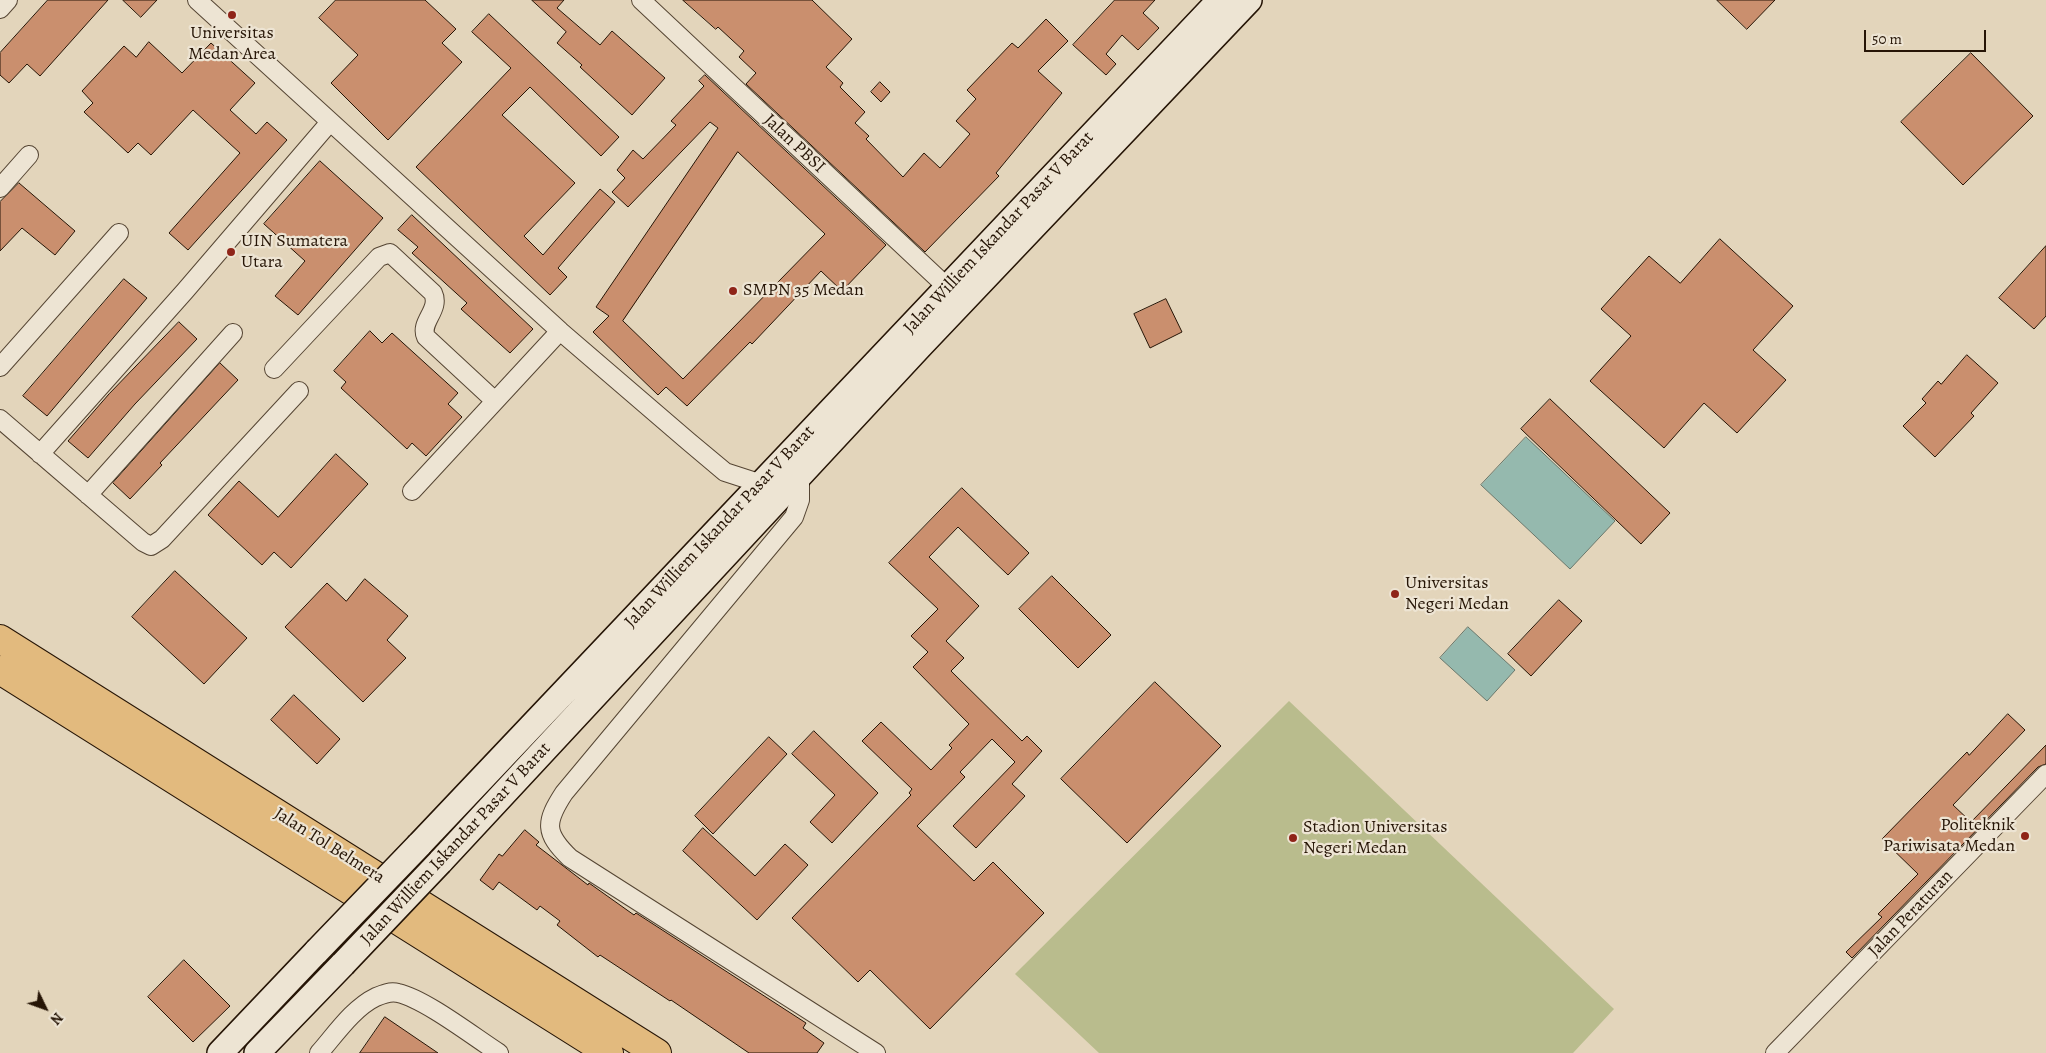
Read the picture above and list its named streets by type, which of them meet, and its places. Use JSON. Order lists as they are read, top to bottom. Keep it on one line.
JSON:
{"streets":{"highway":["Jalan Tol Belmera"],"street":["Jalan PBSI","Jalan Williem Iskandar Pasar V Barat","Jalan Peraturan"]},"crossings":[["Jalan PBSI","Jalan Williem Iskandar Pasar V Barat"]],"places":["Universitas Medan Area","UIN Sumatera Utara","SMPN 35 Medan","Universitas Negeri Medan","Politeknik Pariwisata Medan","Stadion Universitas Negeri Medan"],"scale_bar":"50 m","north":"bottom right"}
